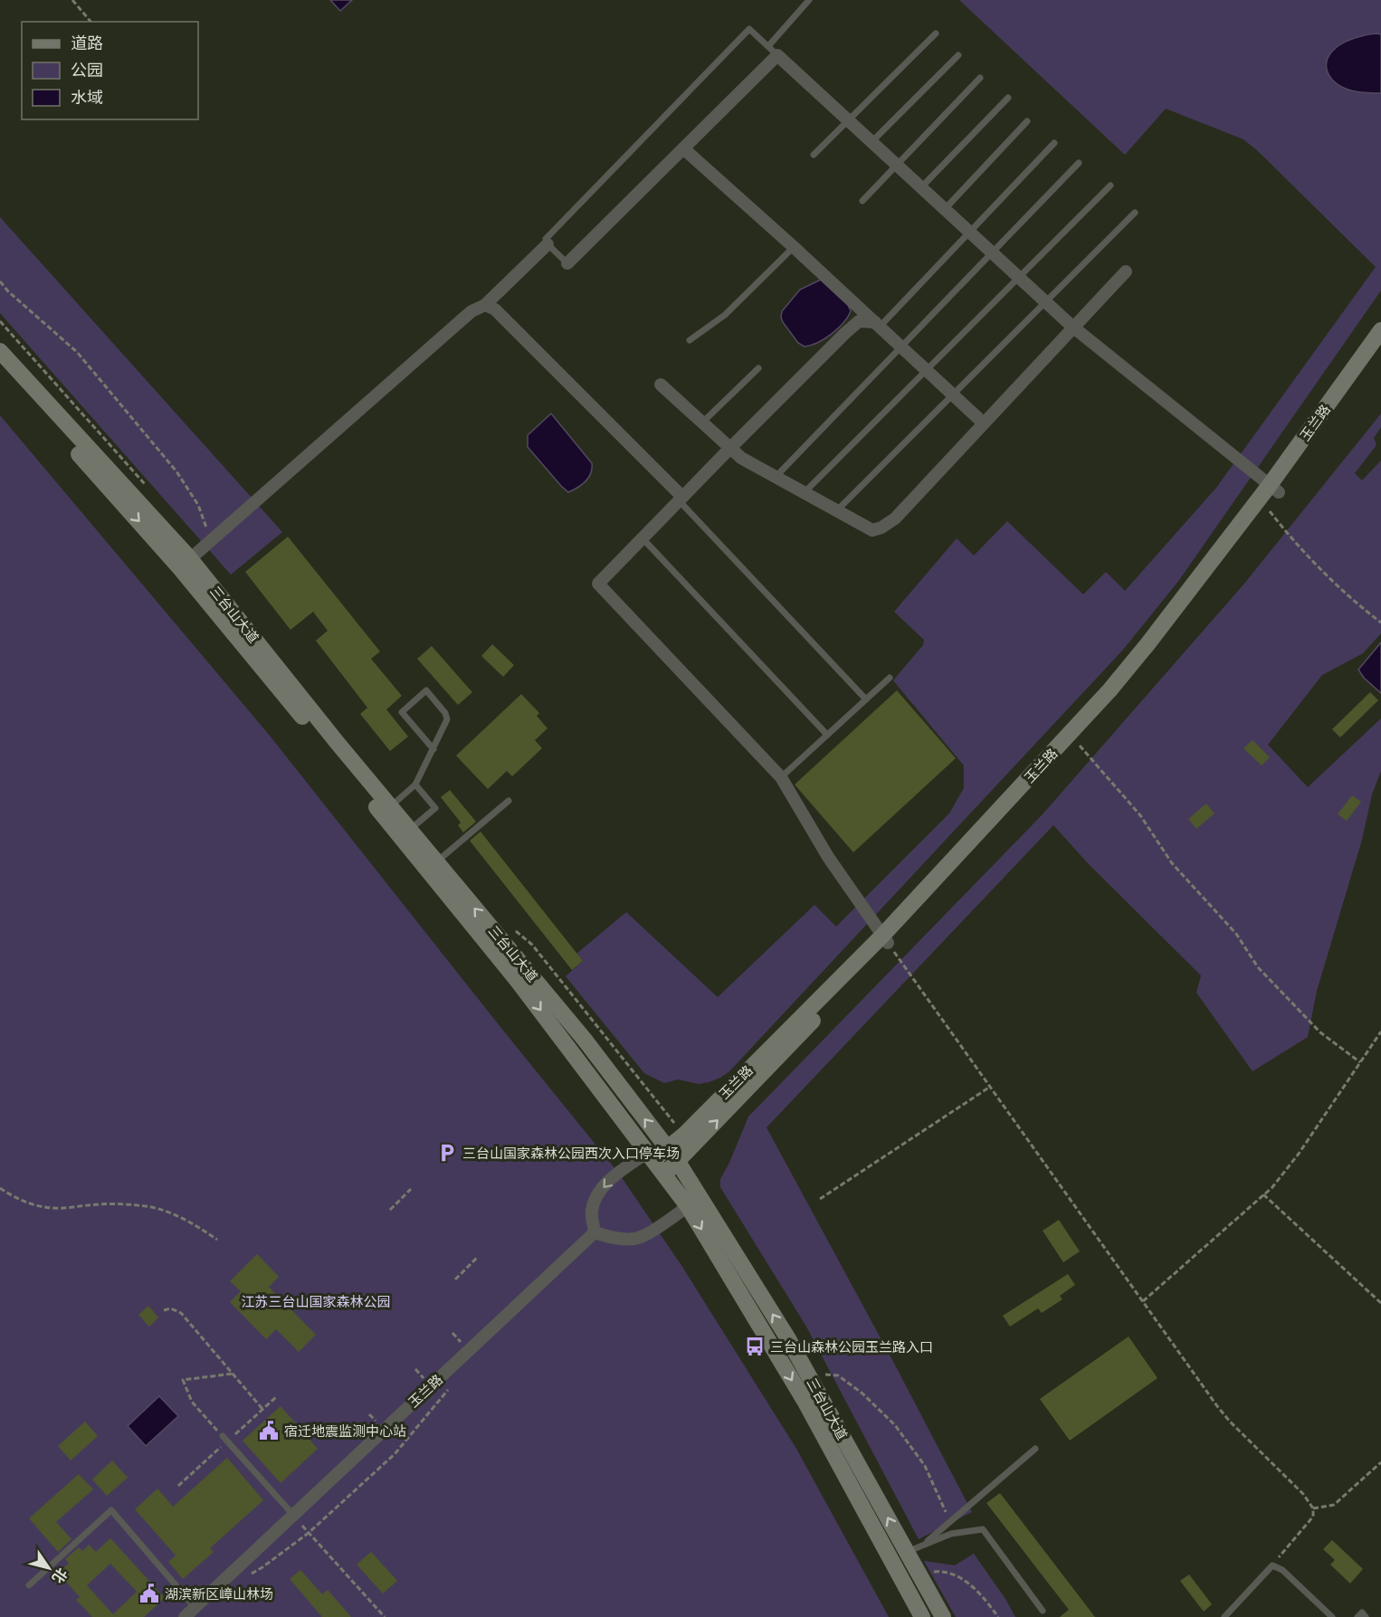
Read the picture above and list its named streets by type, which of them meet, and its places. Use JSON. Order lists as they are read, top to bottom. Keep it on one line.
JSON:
{"streets":{"main road":["玉兰路","三台山大道"]},"crossings":[["玉兰路","三台山大道"]],"parks":["江苏三台山国家森林公园"],"places":{"parking":["三台山国家森林公园西次入口停车场"],"bus stop":["三台山森林公园玉兰路入口"],"public building":["宿迁地震监测中心站","湖滨新区嶂山林场"]},"legend":["道路","公园","水域"],"north":"bottom right"}
